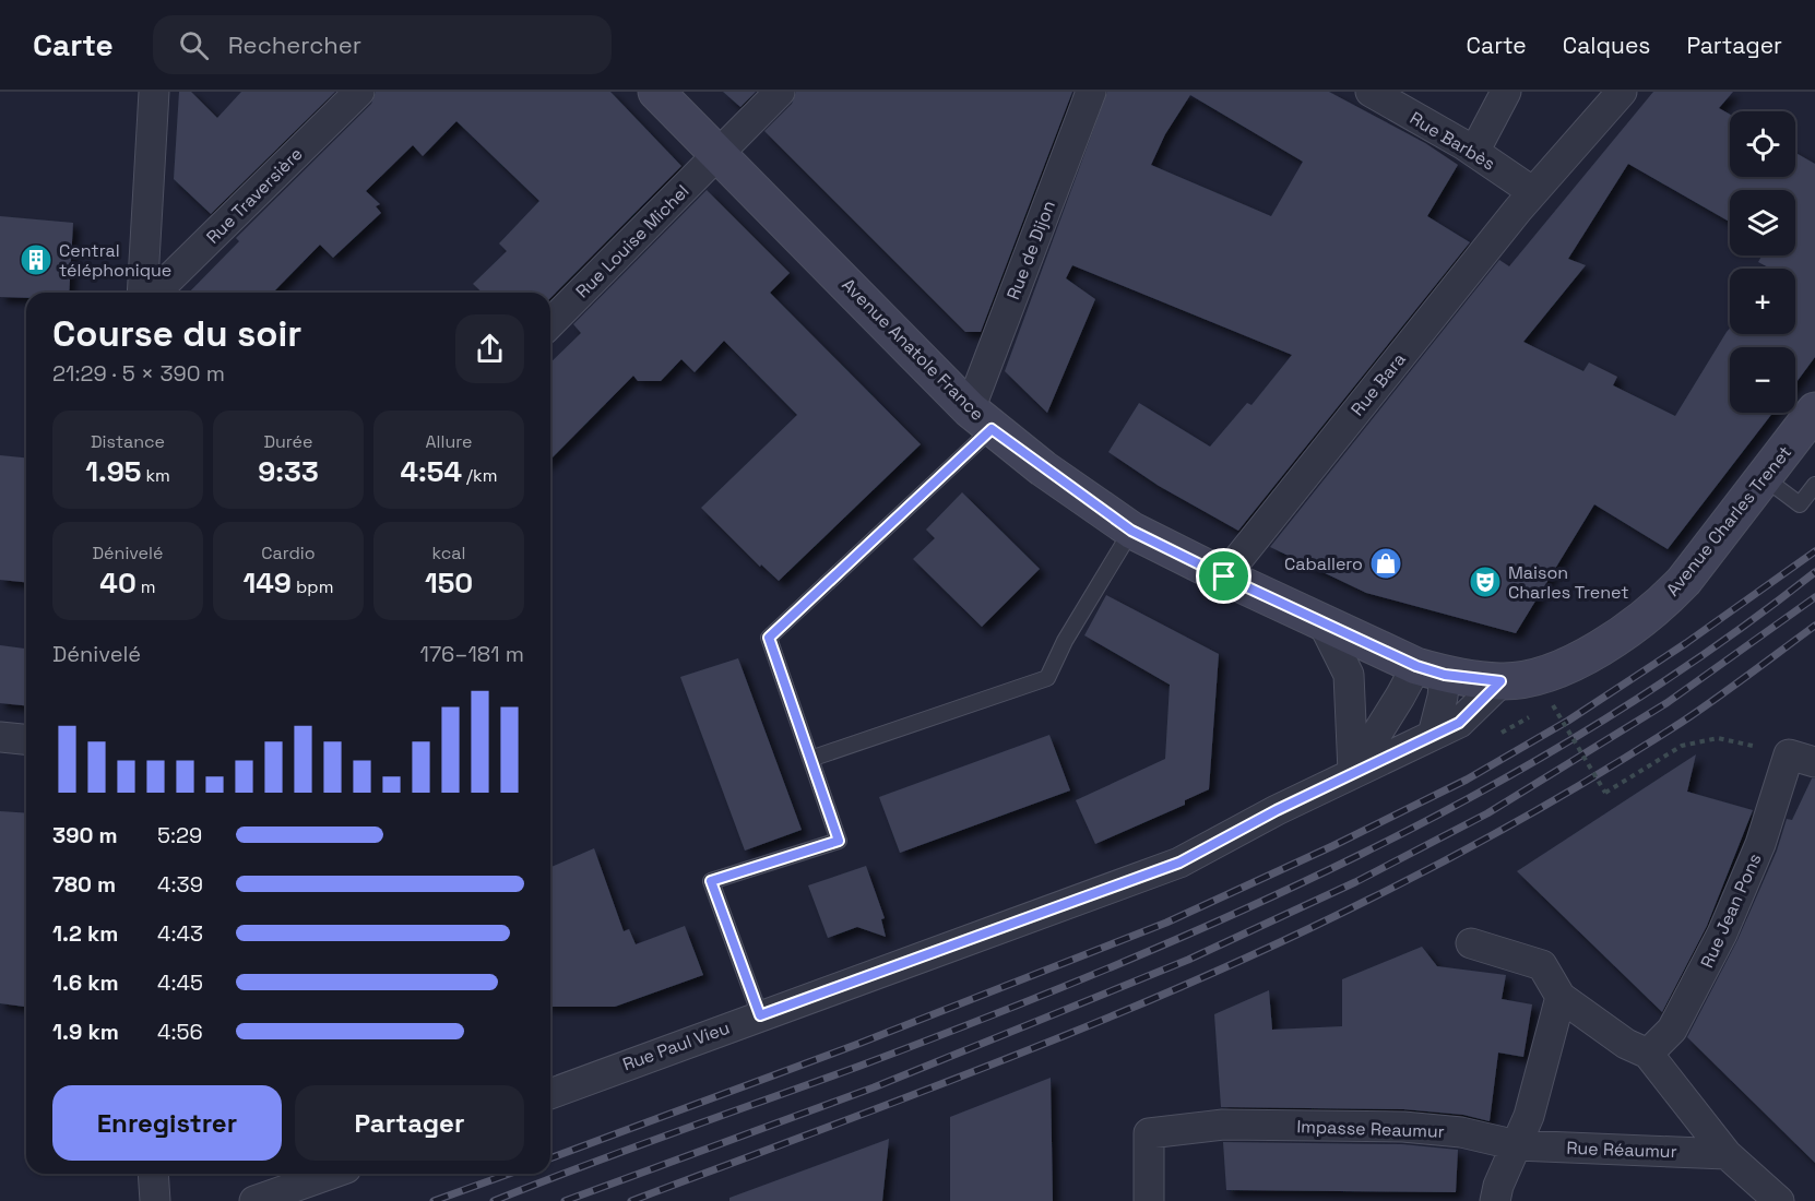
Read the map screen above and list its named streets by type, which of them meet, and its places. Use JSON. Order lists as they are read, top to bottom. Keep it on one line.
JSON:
{"streets":{"main road":["Avenue Anatole France","Avenue Charles Trenet"],"street":["Rue Barbès","Rue Traversière","Rue Louise Michel","Rue de Dijon","Rue Bara","Rue Jean Pons","Rue Paul Vieu","Impasse Reaumur","Rue Réaumur"]},"crossings":[["Rue Barbès","Rue Bara"],["Rue Louise Michel","Avenue Anatole France"],["Rue de Dijon","Avenue Anatole France"],["Avenue Anatole France","Rue Bara"],["Avenue Anatole France","Avenue Charles Trenet"],["Avenue Anatole France","Rue Paul Vieu"],["Avenue Charles Trenet","Rue Paul Vieu"],["Impasse Reaumur","Rue Réaumur"]],"places":{"building":["Central téléphonique"],"shop":["Caballero"],"theatre":["Maison Charles Trenet"]},"page":{"header":"Carte","search":"Rechercher","nav":["Carte","Calques","Partager"],"map_buttons":["+","−"],"heading":["Course du soir","21:29 · 5 × 390 m"],"stats":[["Distance","1.95 km"],["Durée","9:33"],["Allure","4:54 /km"],["Dénivelé","40 m"],["Cardio","149 bpm"],["kcal","150"]],"chart":["Dénivelé","176–181 m"],"list":[{"name":"390 m","note":"5:29"},{"name":"780 m","note":"4:39"},{"name":"1.2 km","note":"4:43"},{"name":"1.6 km","note":"4:45"},{"name":"1.9 km","note":"4:56"}],"buttons":["Enregistrer","Partager"]}}
